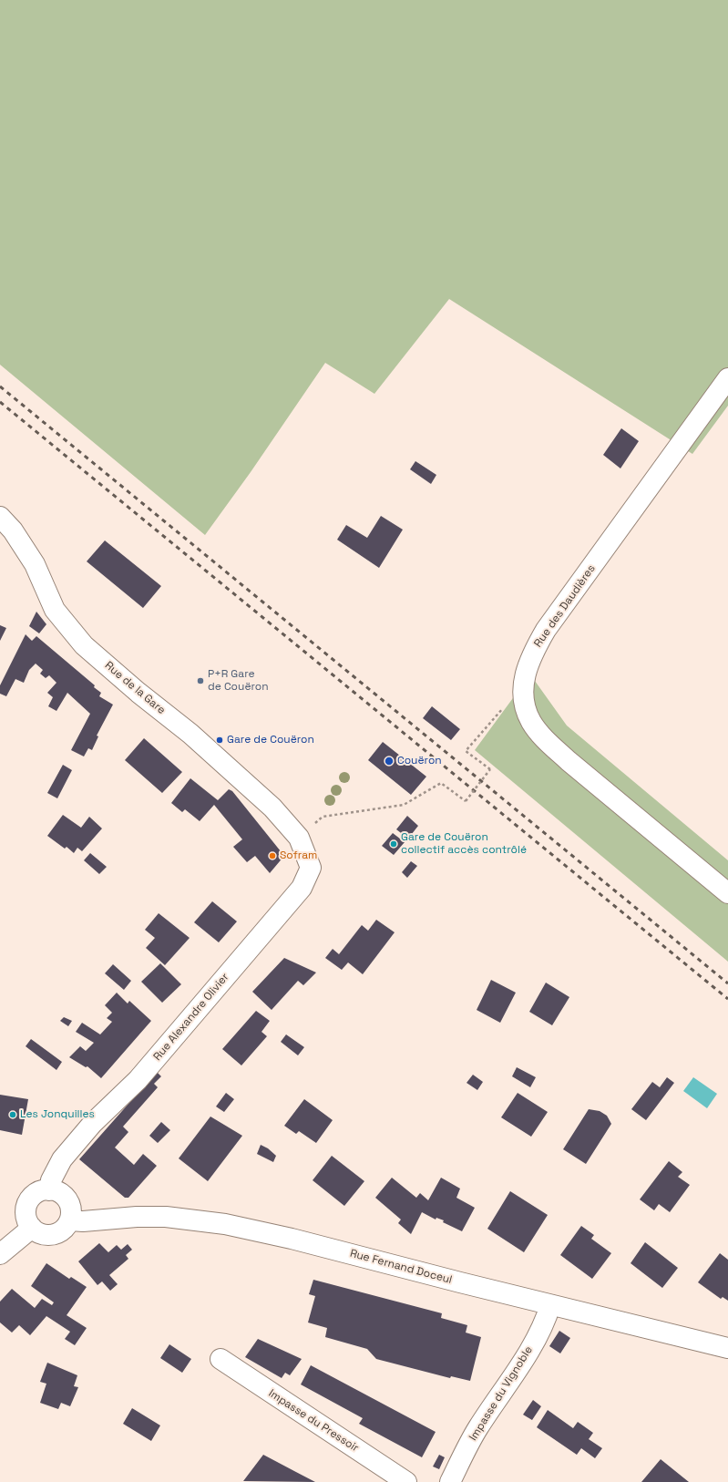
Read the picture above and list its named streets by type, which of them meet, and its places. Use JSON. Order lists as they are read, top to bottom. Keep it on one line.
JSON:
{"streets":{"street":["Rue des Daudières","Rue de la Gare","Rue Alexandre Olivier","Rue Fernand Doceul","Impasse du Vignoble","Impasse du Pressoir"]},"crossings":[["Rue de la Gare","Rue Alexandre Olivier"],["Rue Alexandre Olivier","Rue Fernand Doceul"],["Rue Fernand Doceul","Impasse du Vignoble"]],"places":["P+R Gare de Couëron","Gare de Couëron","Couëron","Gare de Couëron collectif accès contrôlé","Sofram","Les Jonquilles"]}
